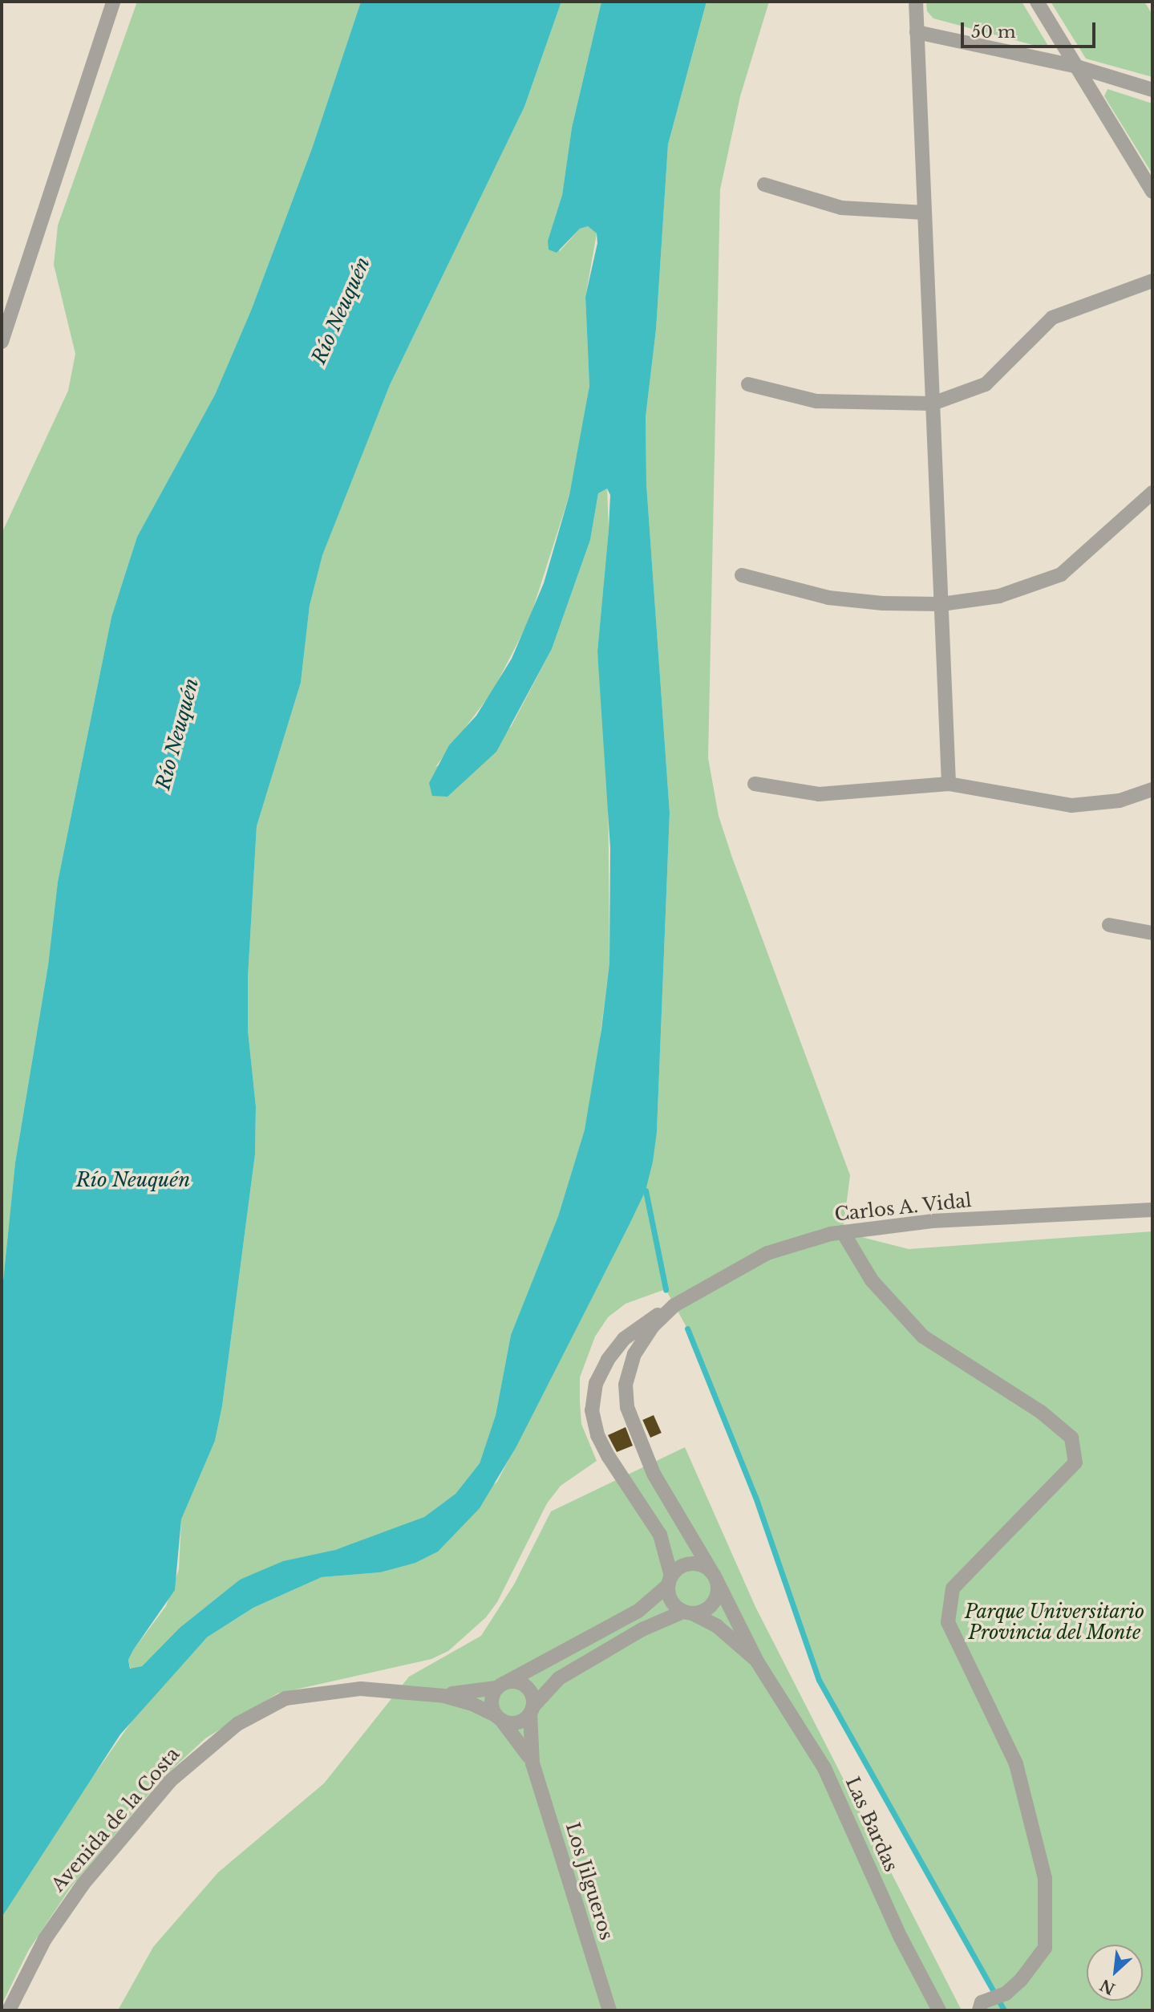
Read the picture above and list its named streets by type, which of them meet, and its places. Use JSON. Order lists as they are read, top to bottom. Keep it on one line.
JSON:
{"streets":{"street":["Carlos A. Vidal","Avenida de la Costa","Las Bardas","Los Jilgueros"]},"crossings":[["Carlos A. Vidal","Las Bardas"],["Avenida de la Costa","Las Bardas"],["Avenida de la Costa","Los Jilgueros"]],"water":["Río Neuquén"],"parks":["Parque Universitario Provincia del Monte"],"scale_bar":"50 m","north":"bottom left"}
